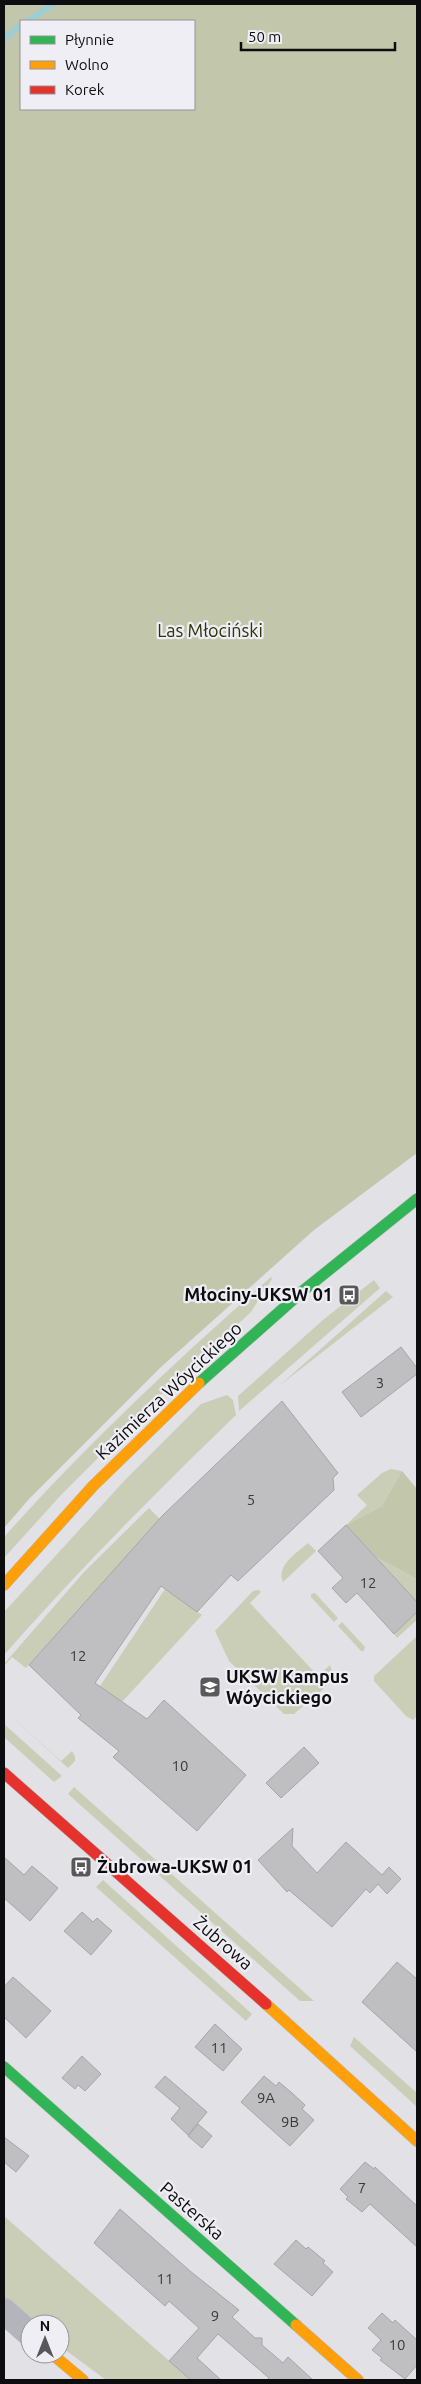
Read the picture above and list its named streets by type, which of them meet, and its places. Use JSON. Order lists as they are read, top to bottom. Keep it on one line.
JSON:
{"streets":{"street":["Kazimierza Wóycickiego","Żubrowa","Pasterska"]},"parks":["Las Młociński"],"places":{"bus stop":["Młociny-UKSW 01","Żubrowa-UKSW 01"],"school or university":["UKSW Kampus Wóycickiego"]},"house_numbers":["3","5","12","12","10","11","9A","9B","7","11","9","10"],"legend":["Płynnie","Wolno","Korek"],"scale_bar":"50 m","north":"top"}
